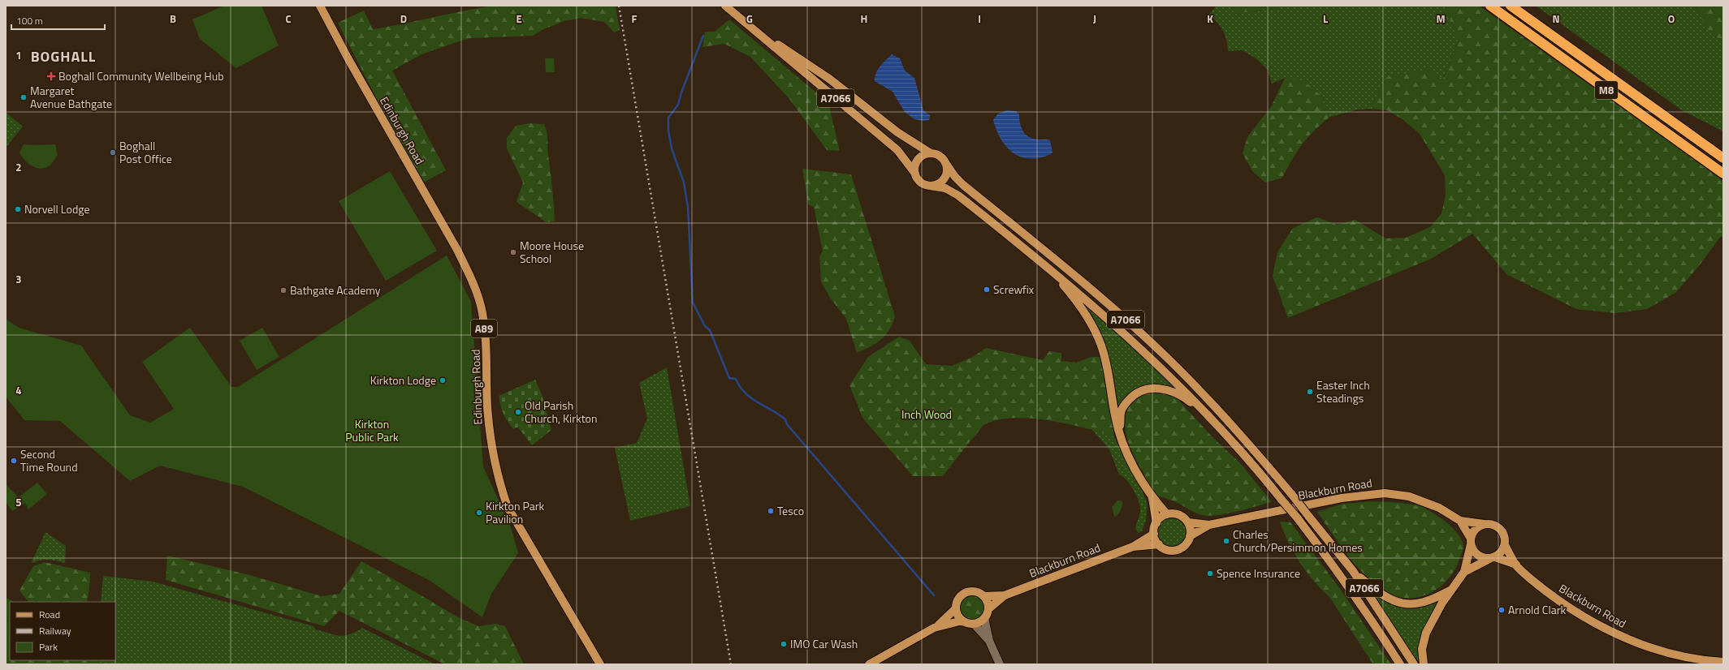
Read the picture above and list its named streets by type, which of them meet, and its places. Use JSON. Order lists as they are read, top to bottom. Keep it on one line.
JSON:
{"streets":{"highway":["M8"],"main road":["A7066","Edinburgh Road","A89","Blackburn Road"]},"crossings":[["A7066","Blackburn Road"]],"districts":["BOGHALL"],"parks":["Inch Wood","Kirkton Public Park"],"places":{"health":["Boghall Community Wellbeing Hub"],"other":["Margaret Avenue Bathgate","Boghall Post Office","Norvell Lodge","Moore House School","Screwfix","Bathgate Academy","Kirkton Lodge","Easter Inch Steadings","Old Parish Church, Kirkton","Second Time Round","Tesco","Kirkton Park Pavilion","Charles Church/Persimmon Homes","Spence Insurance","Arnold Clark","IMO Car Wash"]},"legend":["Road","Railway","Park"],"scale_bar":"100 m","grid":{"columns":["B","C","D","E","F","G","H","I","J","K","L","M","N","O"],"rows":["1","2","3","4","5"]}}
